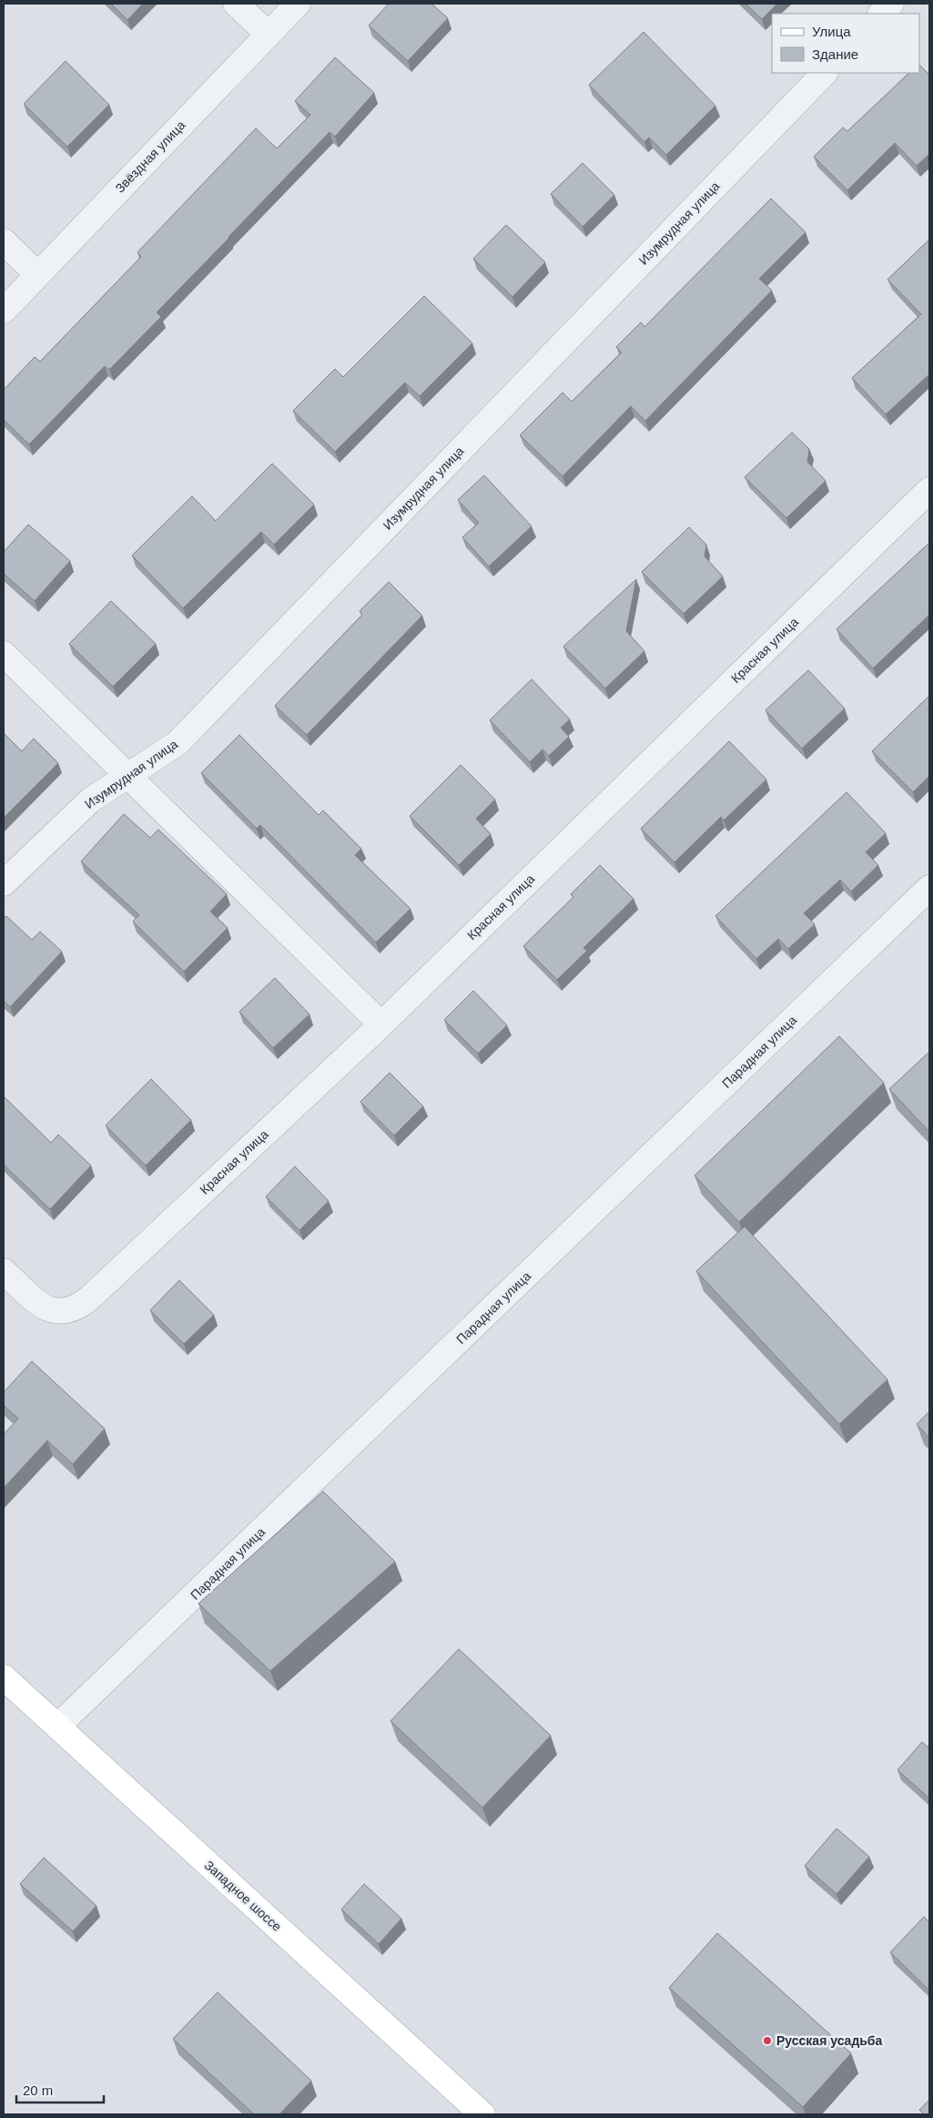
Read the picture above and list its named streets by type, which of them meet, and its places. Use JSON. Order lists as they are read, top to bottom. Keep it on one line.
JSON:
{"streets":{"main road":["Западное шоссе"],"street":["Звёздная улица","Изумрудная улица","Красная улица","Парадная улица"]},"crossings":[["Парадная улица","Западное шоссе"]],"places":["Русская усадьба"],"legend":["Улица","Здание"],"scale_bar":"20 m"}
